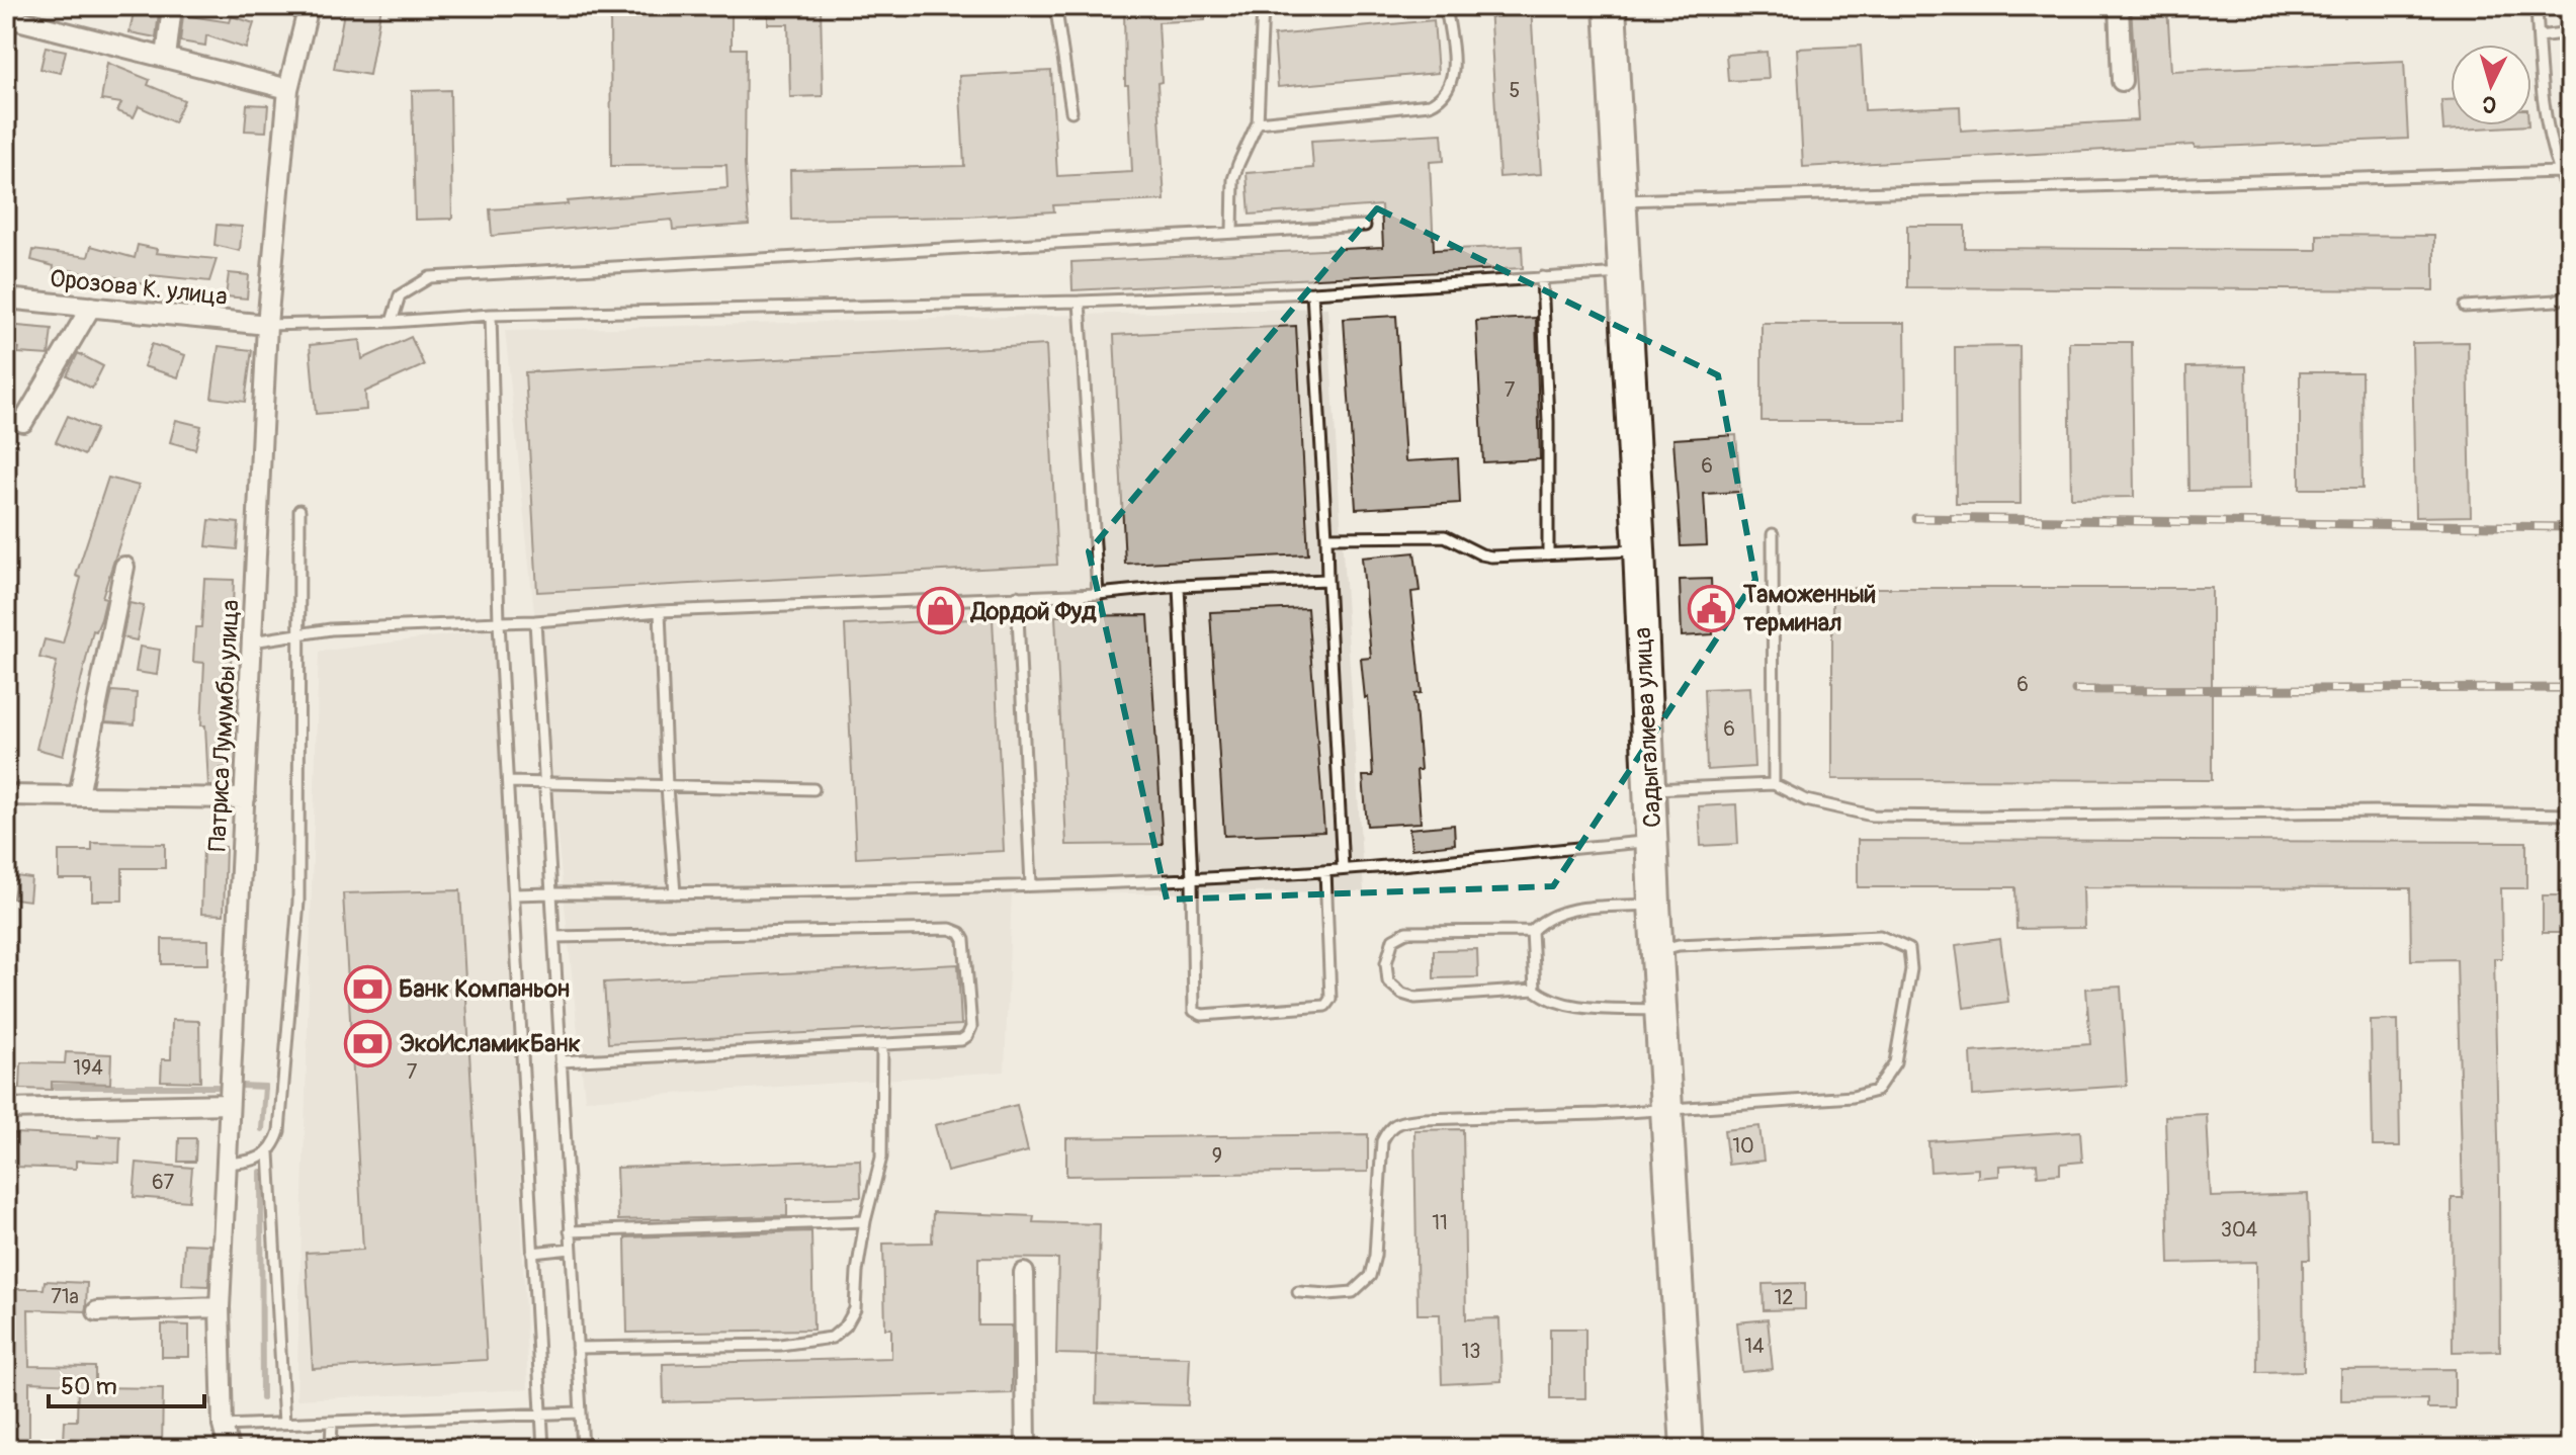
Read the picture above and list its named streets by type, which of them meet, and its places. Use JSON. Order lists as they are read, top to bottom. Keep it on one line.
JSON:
{"streets":{"main road":["Садыгалиева улица"],"street":["Орозова К. улица","Патриса Лумумбы улица"]},"crossings":[["Орозова К. улица","Патриса Лумумбы улица"]],"places":{"public building":["Таможенный терминал"],"shop":["Дордой Фуд"],"bank":["Банк Компаньон","ЭкоИсламикБанк"]},"house_numbers":["5","7","6","6","6","194","7","10","9","67","11","304","71a","12","14","13"],"scale_bar":"50 m","north":"bottom"}
